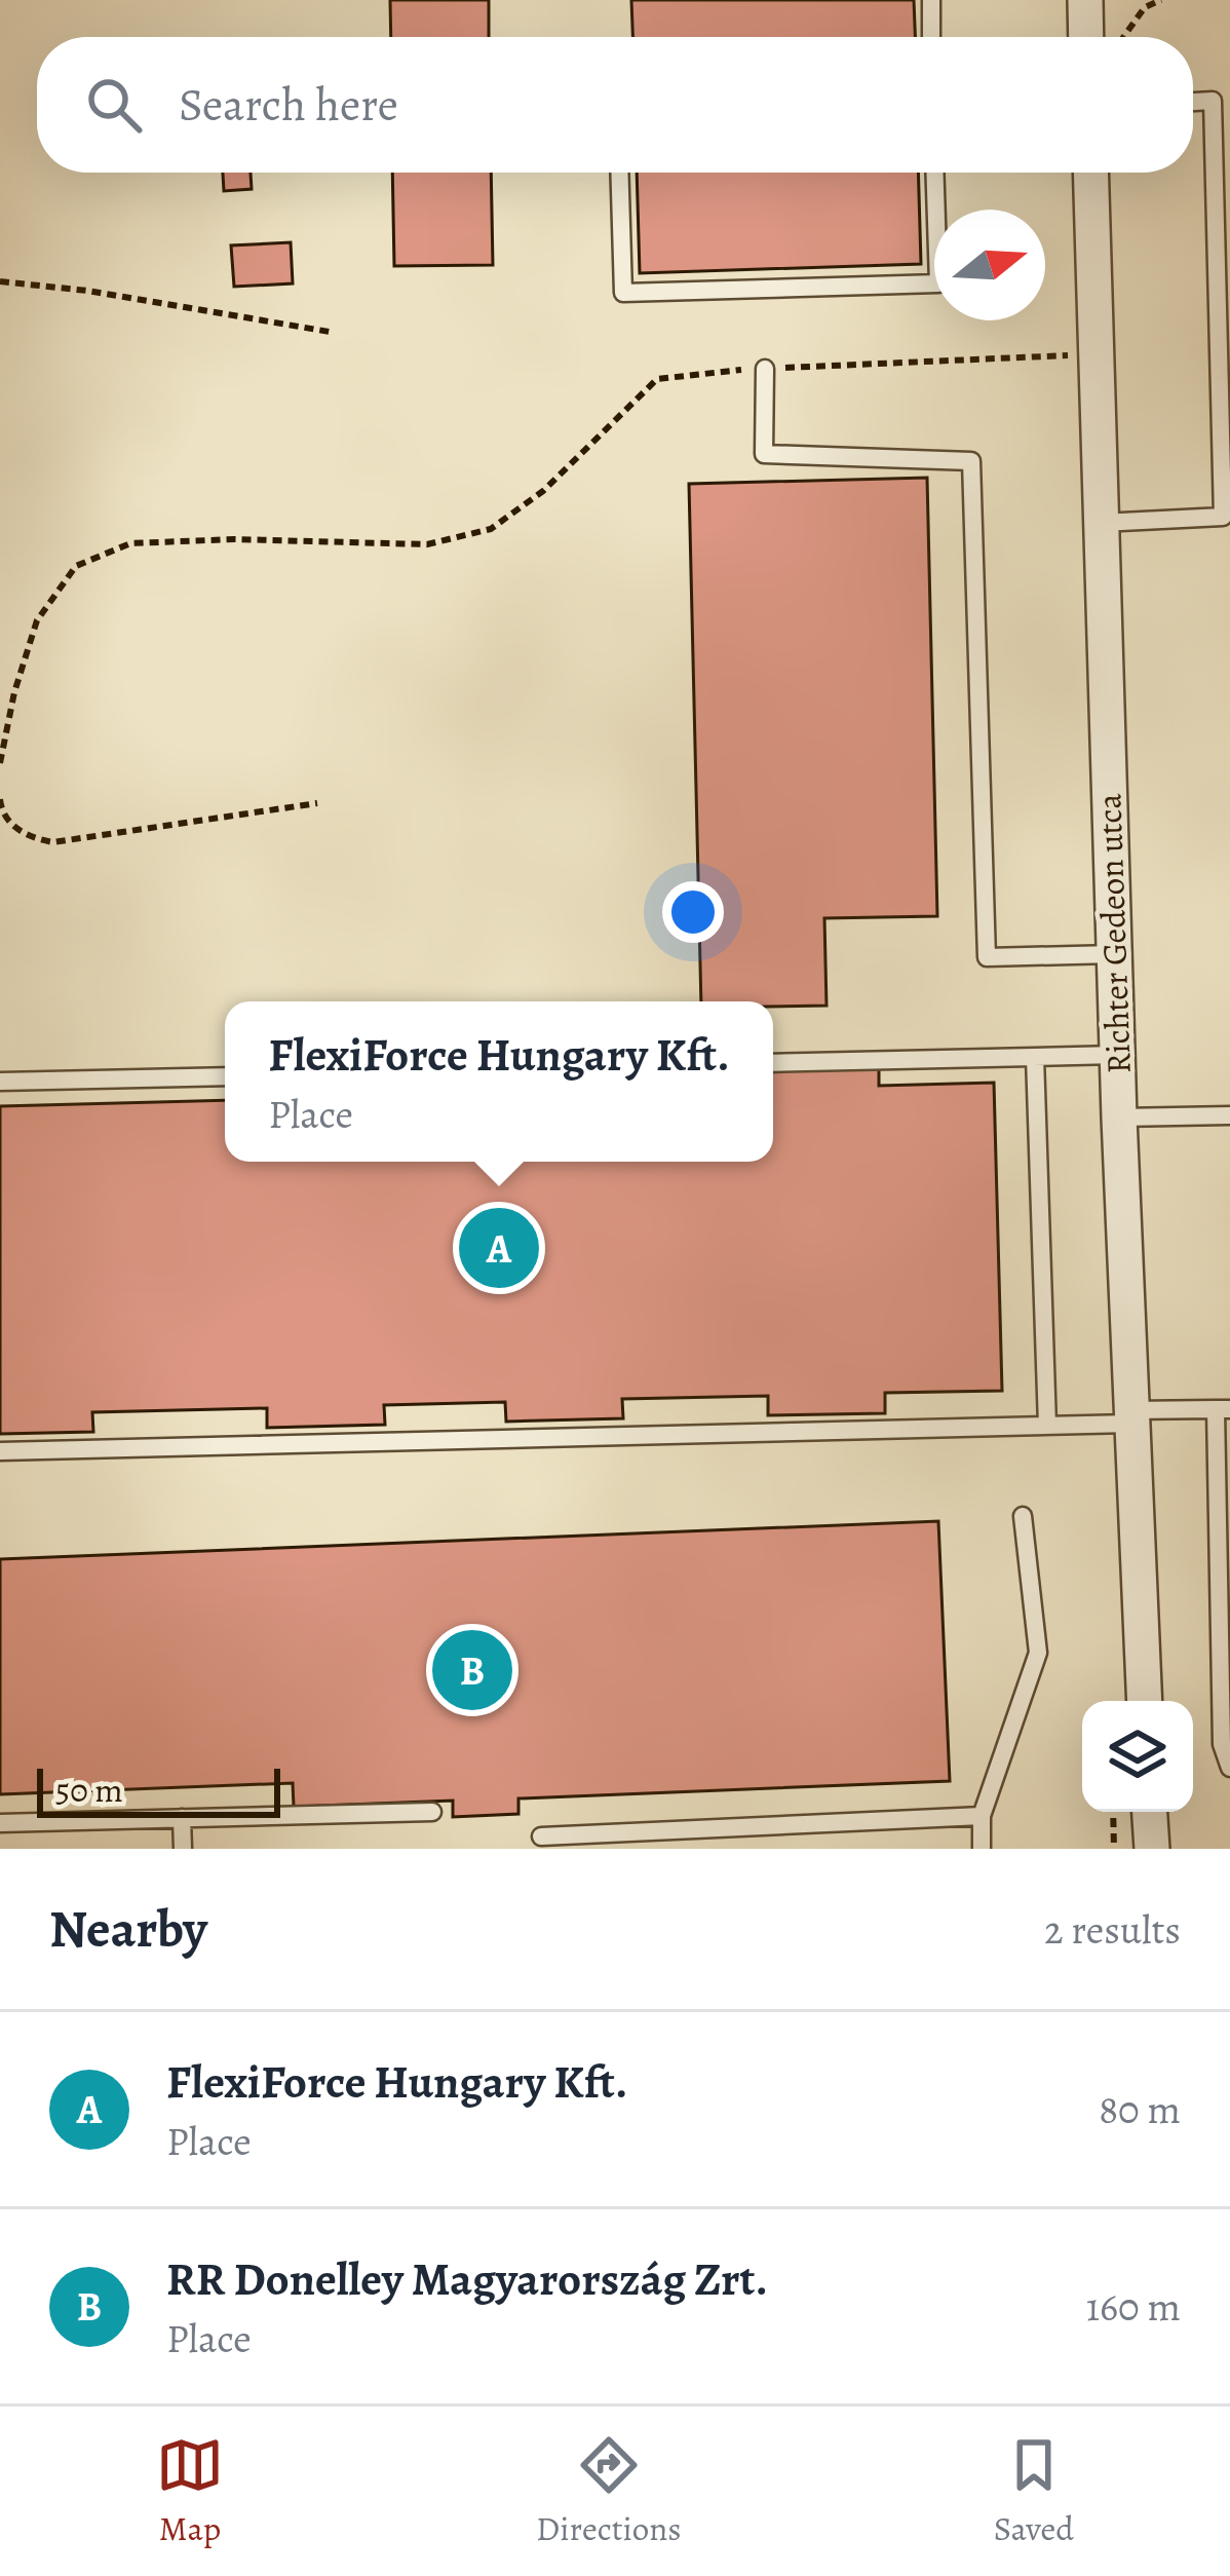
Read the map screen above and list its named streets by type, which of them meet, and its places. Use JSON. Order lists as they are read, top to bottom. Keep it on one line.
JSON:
{"streets":{"street":["Richter Gedeon utca"]},"scale_bar":"50 m","north":"right","page":{"search":"Search here","popup":["FlexiForce Hungary Kft.","Place"],"pins":["A","B"],"scale":"50 m","heading":["Nearby","2 results"],"list":[{"mark":"A","name":"FlexiForce Hungary Kft.","note":"Place","value":"80 m"},{"mark":"B","name":"RR Donelley Magyarország Zrt.","note":"Place","value":"160 m"}],"nav":["Map","Directions","Saved"]}}
